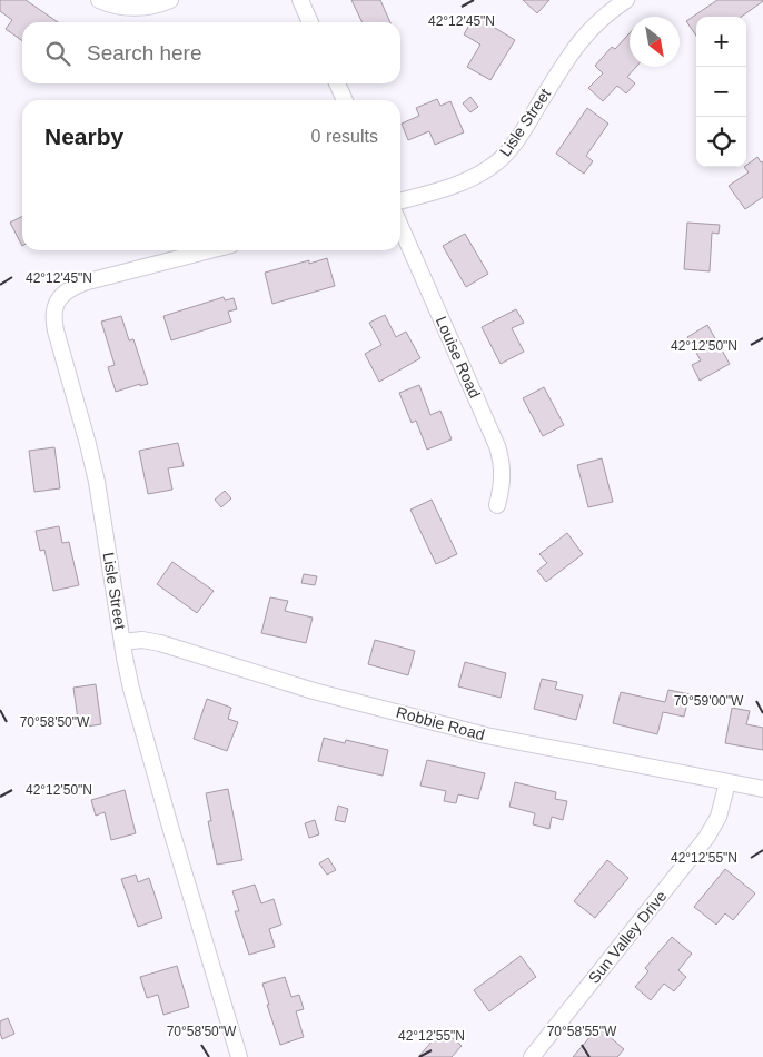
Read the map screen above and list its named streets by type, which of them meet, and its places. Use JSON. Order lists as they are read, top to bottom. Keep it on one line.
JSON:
{"streets":{"street":["Lisle Street","Louise Road","Robbie Road","Sun Valley Drive"]},"crossings":[["Lisle Street","Robbie Road"],["Robbie Road","Sun Valley Drive"]],"north":"bottom right","page":{"map_buttons":["+","−"],"search":"Search here","heading":["Nearby","0 results"]},"coordinates":["42°12'45\"N","42°12'50\"N","70°59'00\"W","70°58'50\"W","42°12'55\"N","70°58'55\"W"]}
